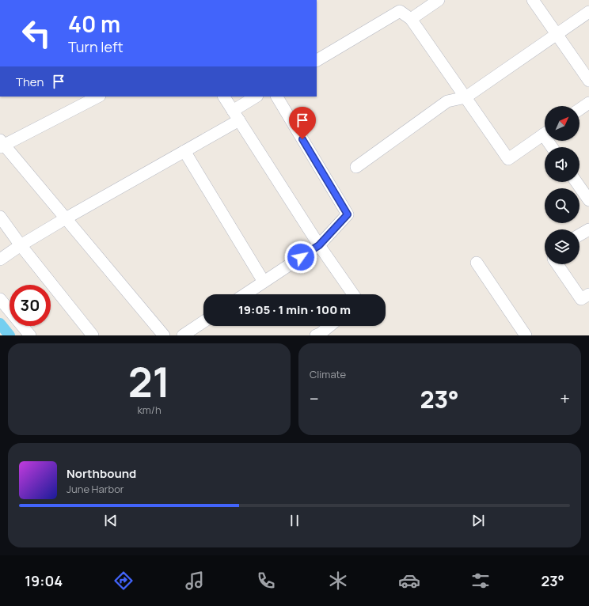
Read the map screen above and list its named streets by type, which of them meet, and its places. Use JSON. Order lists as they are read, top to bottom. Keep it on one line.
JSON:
{"north":"top right","page":{"turn":["40 m","Turn left"],"then":"Then","limit":"30","trip":"19:05 · 1 min · 100 m","tile":[["21","km/h"],"Climate"],"heat":["−","23°","+"],"song":["Northbound","June Harbor"],"tabs":["19:04","23°"]}}
